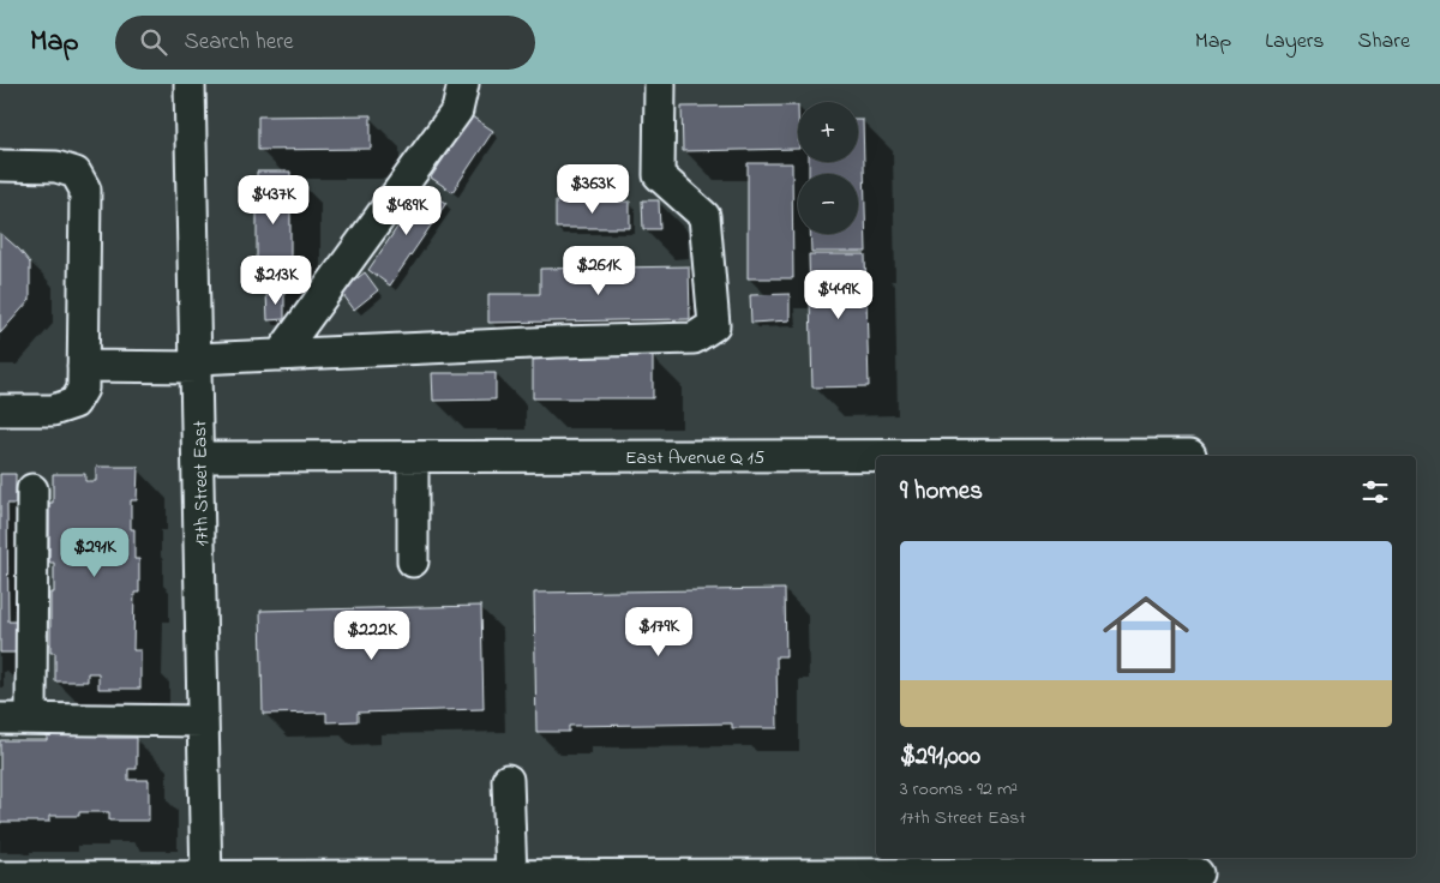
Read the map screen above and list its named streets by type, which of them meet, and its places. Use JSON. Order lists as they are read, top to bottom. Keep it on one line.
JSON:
{"streets":{"street":["East Avenue Q 15","17th Street East"]},"crossings":[["East Avenue Q 15","17th Street East"]],"page":{"header":"Map","search":"Search here","nav":["Map","Layers","Share"],"map_buttons":["+","−"],"price":["$363K","$437K","$489K","$261K","$213K","$449K","$291K","$179K","$222K"],"heading":"9 homes","list":[{"name":"$291,000","note":"3 rooms · 92 m² · 17th Street East"}]}}
